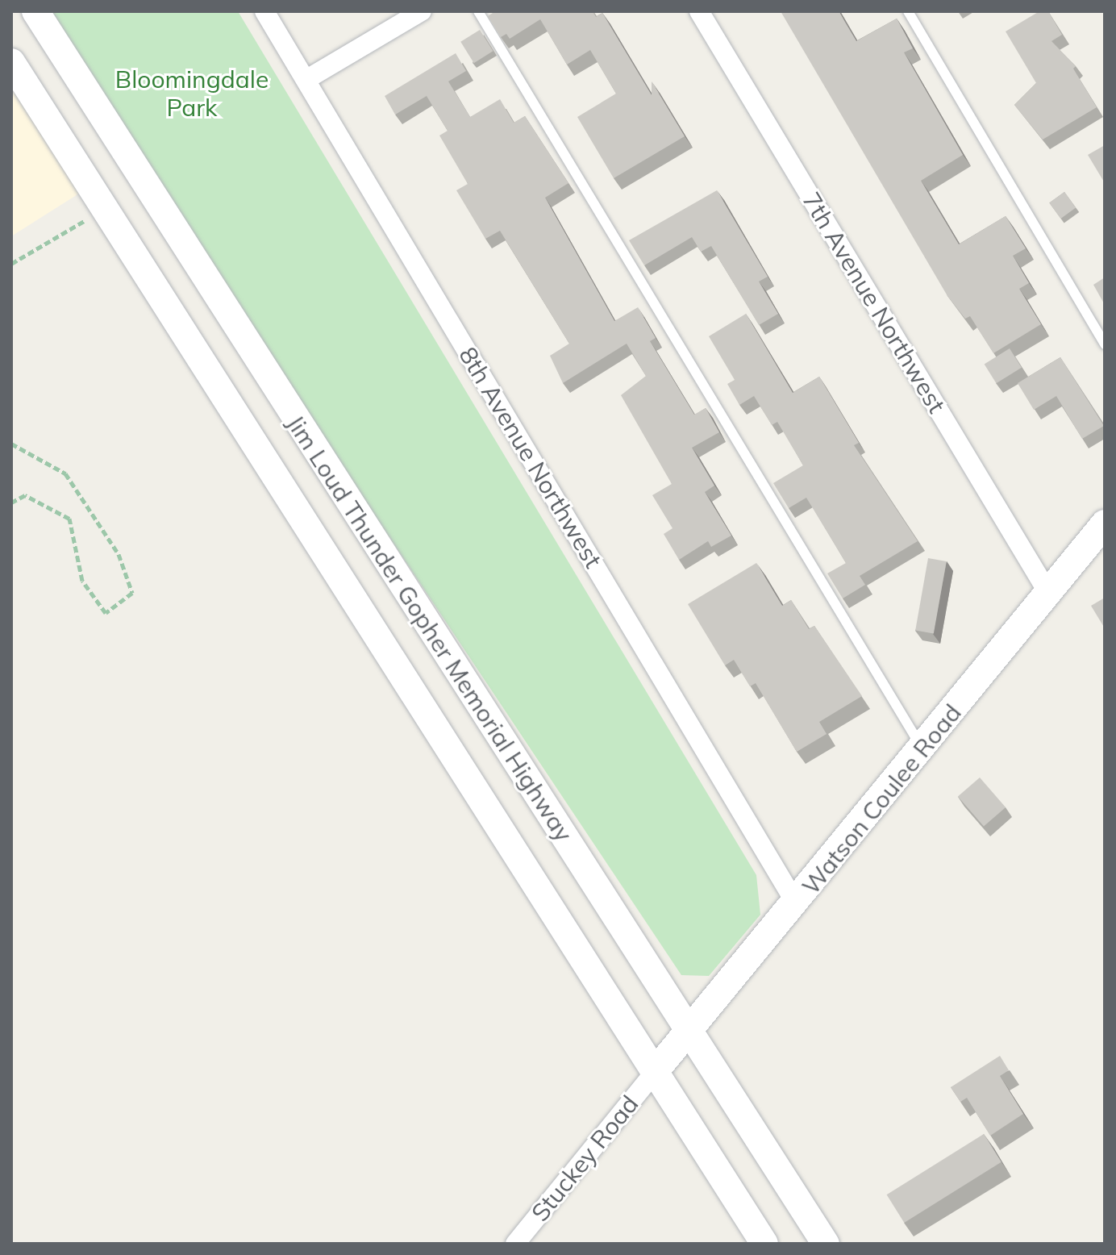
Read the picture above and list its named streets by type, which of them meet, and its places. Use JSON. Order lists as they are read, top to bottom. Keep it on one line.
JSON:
{"streets":{"main road":["Jim Loud Thunder Gopher Memorial Highway","Watson Coulee Road"],"street":["7th Avenue Northwest","8th Avenue Northwest","Stuckey Road"]},"crossings":[["7th Avenue Northwest","Watson Coulee Road"],["8th Avenue Northwest","Watson Coulee Road"],["Jim Loud Thunder Gopher Memorial Highway","Watson Coulee Road"],["Jim Loud Thunder Gopher Memorial Highway","Stuckey Road"],["Watson Coulee Road","Stuckey Road"]],"parks":["Bloomingdale Park"]}
